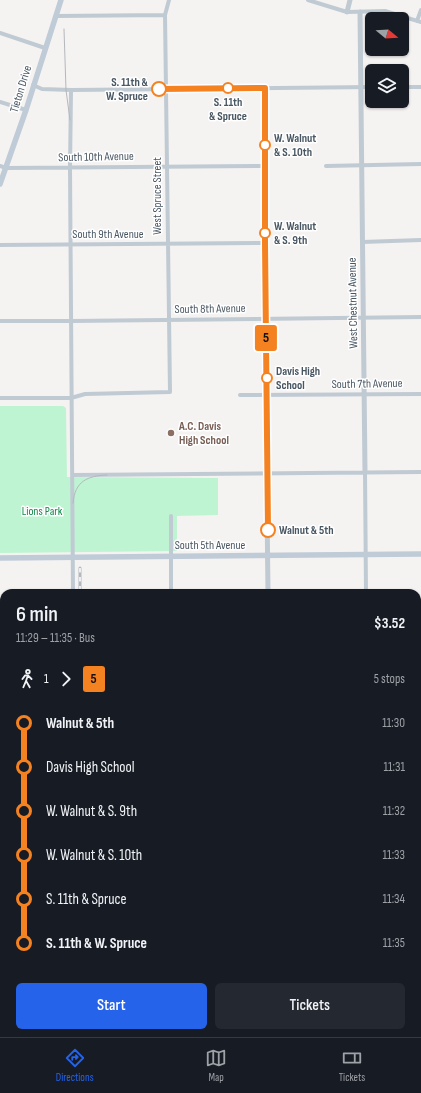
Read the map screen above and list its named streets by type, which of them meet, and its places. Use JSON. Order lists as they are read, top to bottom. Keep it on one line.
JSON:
{"streets":{"main road":["Tieton Drive","South 5th Avenue"],"street":["South 10th Avenue","West Spruce Street","South 9th Avenue","West Chestnut Avenue","South 8th Avenue","South 7th Avenue"]},"crossings":[["Tieton Drive","South 10th Avenue"],["South 10th Avenue","West Spruce Street"],["West Spruce Street","South 9th Avenue"],["West Spruce Street","South 8th Avenue"],["West Chestnut Avenue","South 8th Avenue"],["West Chestnut Avenue","South 7th Avenue"],["West Chestnut Avenue","South 5th Avenue"]],"parks":["Lions Park"],"places":["S. 11th & Spruce","S. 11th & W. Spruce","W. Walnut & S. 10th","W. Walnut & S. 9th","Davis High School","A.C. Davis High School","Walnut & 5th"],"lines":["bus line 5"],"north":"right","page":{"on_map":"5","heading":["6 min","11:29 – 11:35 · Bus","$3.52"],"legs":["1","5","5 stops"],"list":[{"name":"Walnut & 5th","value":"11:30"},{"name":"Davis High School","value":"11:31"},{"name":"W. Walnut & S. 9th","value":"11:32"},{"name":"W. Walnut & S. 10th","value":"11:33"},{"name":"S. 11th & Spruce","value":"11:34"},{"name":"S. 11th & W. Spruce","value":"11:35"}],"buttons":["Start","Tickets"],"tabs":["Directions","Map","Tickets"]}}
